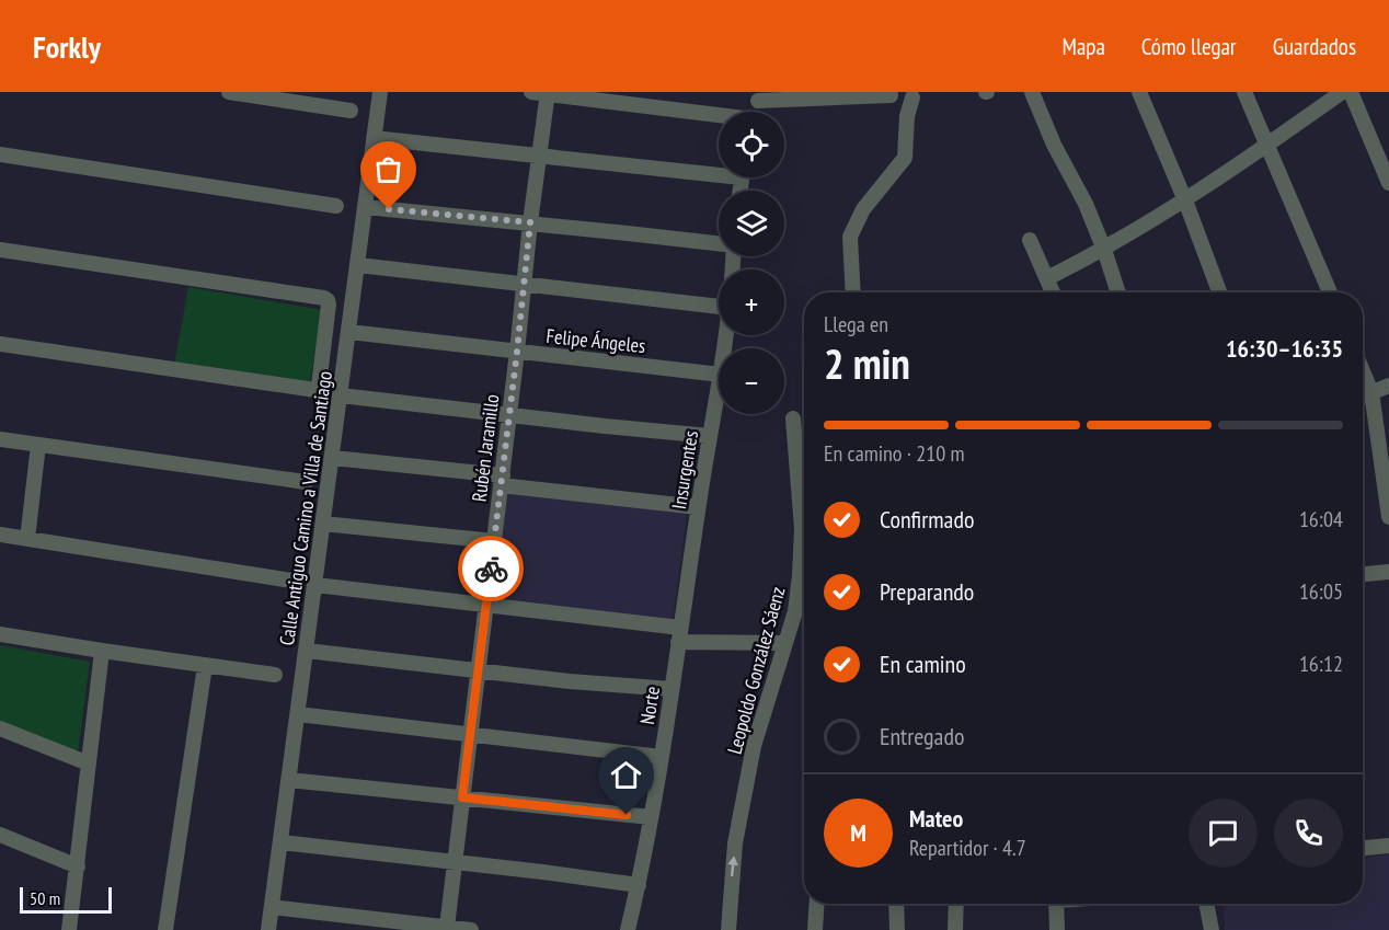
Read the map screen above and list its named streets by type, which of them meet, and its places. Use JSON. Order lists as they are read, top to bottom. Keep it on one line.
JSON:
{"streets":{"street":["Felipe Ángeles","Rubén Jaramillo","Insurgentes","Calle Antiguo Camino a Villa de Santiago","Leopoldo González Sáenz","Norte"]},"crossings":[["Felipe Ángeles","Rubén Jaramillo"],["Felipe Ángeles","Calle Antiguo Camino a Villa de Santiago"],["Insurgentes","Norte"]],"one_way":["Leopoldo González Sáenz"],"scale_bar":"50 m","page":{"header":"Forkly","nav":["Mapa","Cómo llegar","Guardados"],"map_buttons":["+","−"],"heading":["2 min","Llega en","16:30–16:35"],"panel":["Mateo","Repartidor · 4.7"],"bar":"En camino · 210 m","list":[["Confirmado","16:04"],["Preparando","16:05"],["En camino","16:12"],"Entregado"],"round":"M","scale":"50 m"}}
